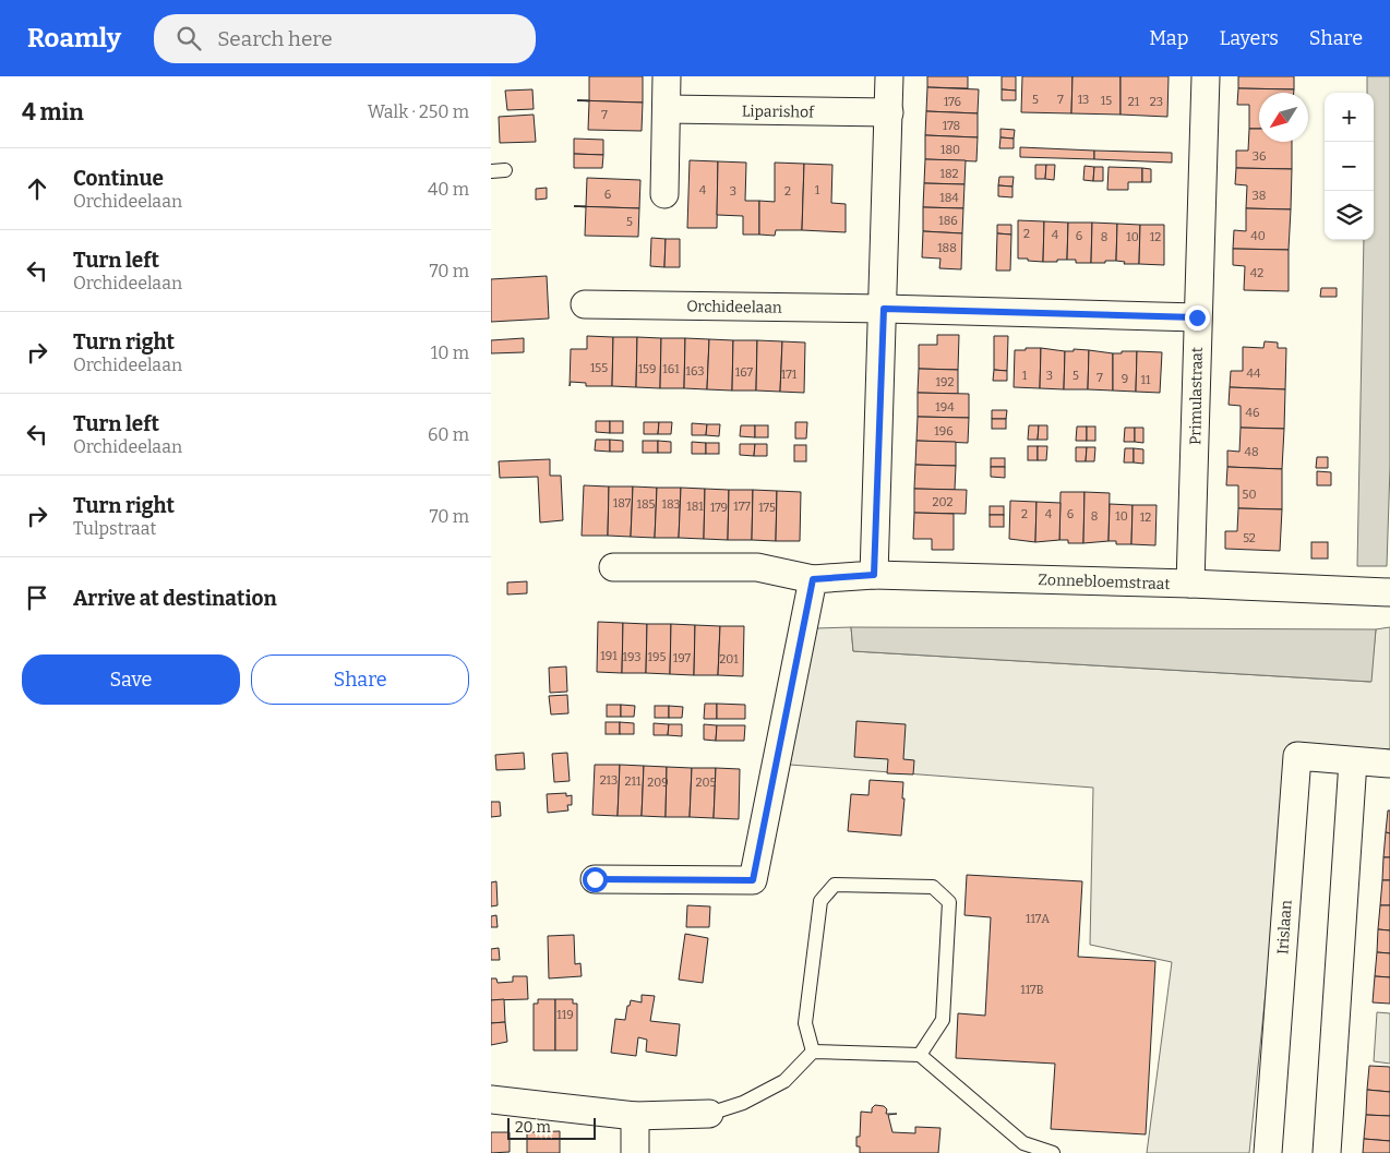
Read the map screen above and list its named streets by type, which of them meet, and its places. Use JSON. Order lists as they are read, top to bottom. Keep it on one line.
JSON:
{"streets":{"street":["Liparishof","Orchideelaan","Primulastraat","Zonnebloemstraat","Irislaan"]},"crossings":[["Orchideelaan","Primulastraat"],["Primulastraat","Zonnebloemstraat"]],"house_numbers":["5","7","13","15","176","21","23","7","178","180","36","182","4","1","3","2","6","38","184","186","5","2","4","6","40","8","10","12","188","42","155","159","161","163","167","44","171","1","3","5","7","9","11","192","194","46","196","48","50","202","187","185","183","181","177","179","175","2","4","6","8","10","12","52","191","193","195","197","201","213","211","209","205","117A","117B","119"],"scale_bar":"20 m","north":"bottom left","page":{"header":"Roamly","search":"Search here","nav":["Map","Layers","Share"],"heading":["4 min","Walk · 250 m"],"map_buttons":["+","−"],"list":[["Continue","Orchideelaan","40 m"],["Turn left","Orchideelaan","70 m"],["Turn right","Orchideelaan","10 m"],["Turn left","Orchideelaan","60 m"],["Turn right","Tulpstraat","70 m"],"Arrive at destination"],"buttons":["Save","Share"],"scale":"20 m"}}
